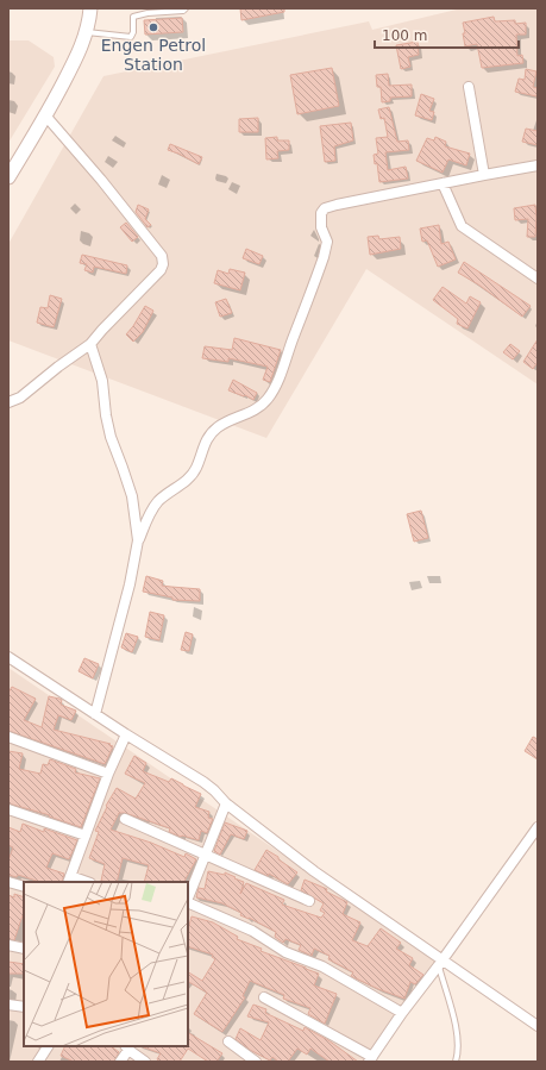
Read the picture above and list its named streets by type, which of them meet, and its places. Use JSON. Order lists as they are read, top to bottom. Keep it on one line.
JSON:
{"places":["Engen Petrol Station"],"scale_bar":"100 m"}
